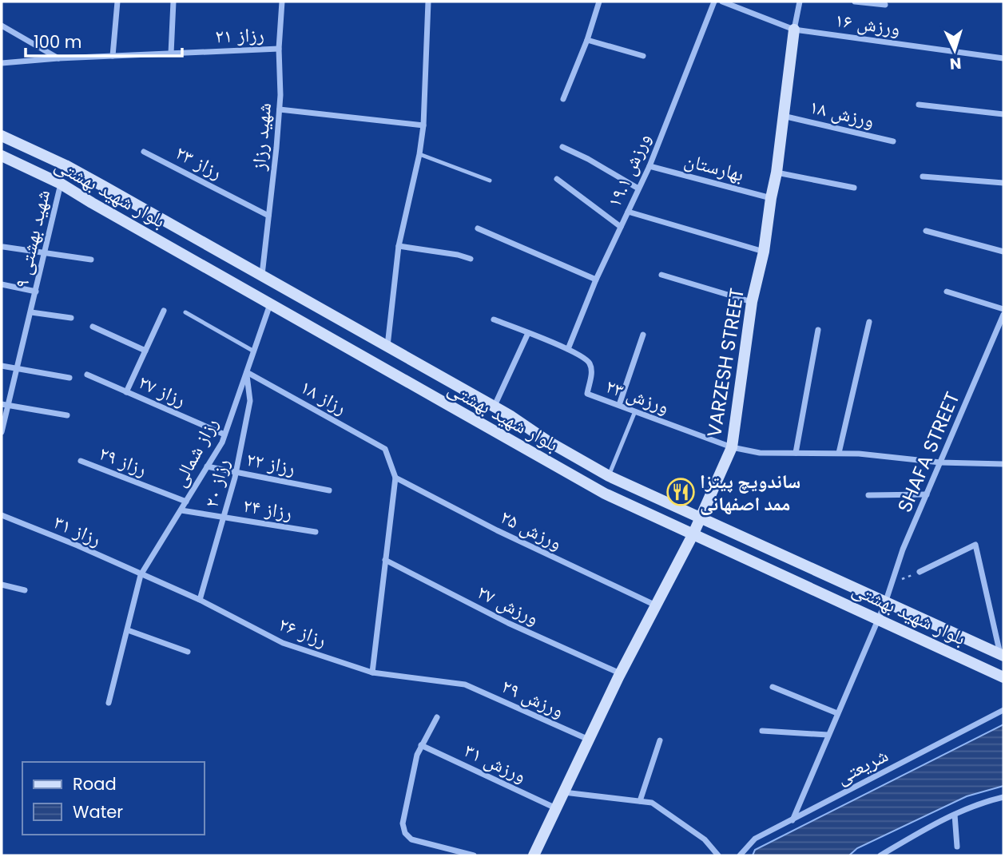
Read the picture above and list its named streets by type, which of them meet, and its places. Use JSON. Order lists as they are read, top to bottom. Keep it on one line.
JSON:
{"streets":{"main road":["بلوار شهید بهشتی","VARZESH STREET"],"street":["ورزش ۱۶","رزاز ۲۱","ورزش ۱۸","شهید رزاز","رزاز ۲۳","بهارستان","ورزش ۱۹.۱","شهید بهشتی ۹","رزاز ۲۷","ورزش ۲۳","رزاز ۱۸","رزاز شمالی","SHAFA STREET","رزاز ۲۹","رزاز ۲۲","رزاز ۲۰","رزاز ۲۴","ورزش ۲۵","رزاز ۳۱","ورزش ۲۷","رزاز ۲۶","ورزش ۲۹","ورزش ۳۱","شریعتی"]},"crossings":[["ورزش ۱۶","VARZESH STREET"],["رزاز ۲۱","شهید رزاز"],["ورزش ۱۸","VARZESH STREET"],["شهید رزاز","رزاز ۲۳"],["شهید رزاز","بلوار شهید بهشتی"],["بهارستان","ورزش ۱۹.۱"],["بهارستان","VARZESH STREET"],["ورزش ۱۹.۱","ورزش ۲۳"],["بلوار شهید بهشتی","شهید بهشتی ۹"],["بلوار شهید بهشتی","VARZESH STREET"],["بلوار شهید بهشتی","رزاز شمالی"],["بلوار شهید بهشتی","SHAFA STREET"],["VARZESH STREET","ورزش ۲۳"],["VARZESH STREET","ورزش ۲۵"],["VARZESH STREET","ورزش ۲۷"],["VARZESH STREET","ورزش ۲۹"],["VARZESH STREET","ورزش ۳۱"],["رزاز ۲۷","رزاز شمالی"],["ورزش ۲۳","SHAFA STREET"],["رزاز ۱۸","رزاز شمالی"],["رزاز ۱۸","رزاز ۲۰"],["رزاز ۱۸","ورزش ۲۵"],["رزاز شمالی","رزاز ۲۹"],["رزاز شمالی","رزاز ۲۲"],["رزاز شمالی","رزاز ۲۰"],["رزاز شمالی","رزاز ۲۴"],["رزاز شمالی","رزاز ۳۱"],["رزاز شمالی","رزاز ۲۶"],["رزاز ۲۲","رزاز ۲۰"],["رزاز ۲۰","رزاز ۲۴"],["رزاز ۲۰","رزاز ۲۶"],["رزاز ۳۱","رزاز ۲۶"],["رزاز ۲۶","ورزش ۲۹"]],"places":{"restaurant":["ساندویچ پیتزا ممد اصفهانی"]},"legend":["Road","Water"],"scale_bar":"100 m","north":"bottom"}
